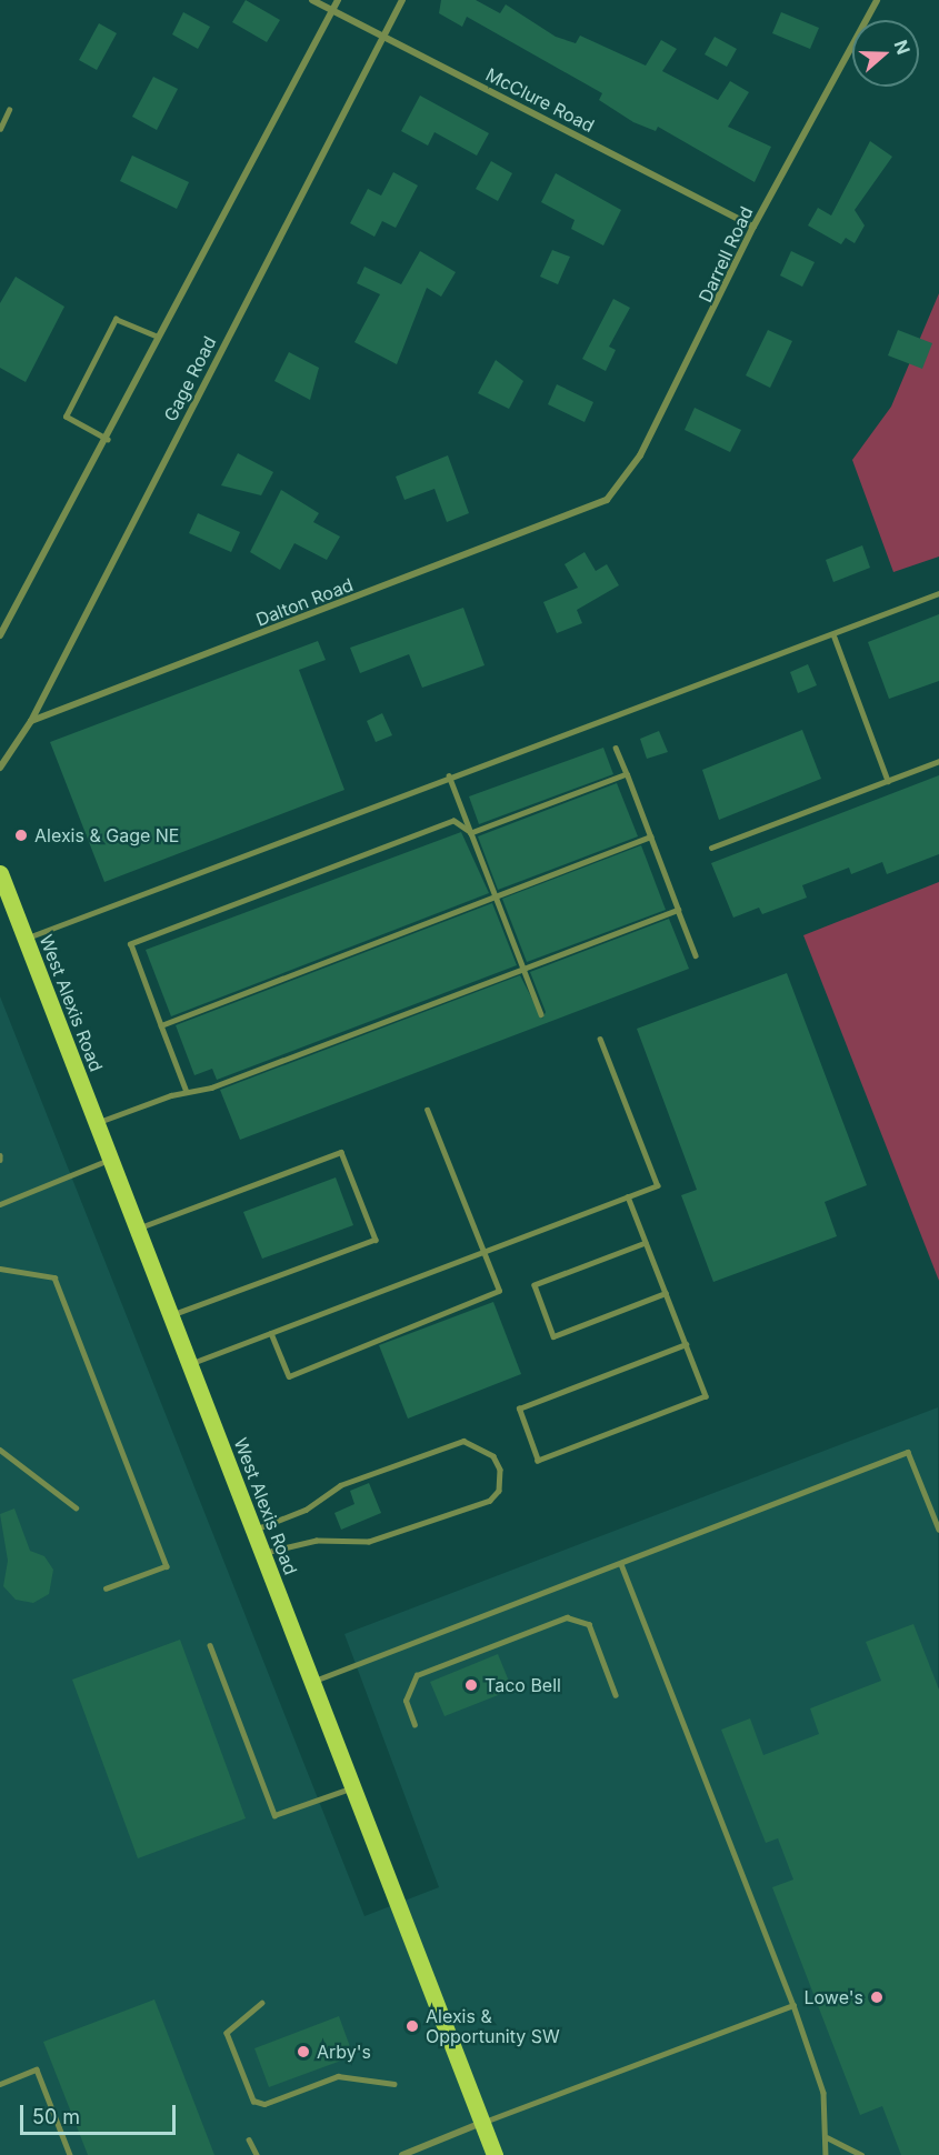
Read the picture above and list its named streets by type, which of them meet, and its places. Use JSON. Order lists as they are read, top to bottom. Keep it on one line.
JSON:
{"streets":{"main road":["West Alexis Road"],"street":["McClure Road","Darrell Road","Gage Road","Dalton Road"]},"crossings":[["McClure Road","Darrell Road"],["McClure Road","Gage Road"],["Darrell Road","Dalton Road"],["Gage Road","Dalton Road"]],"places":["Alexis & Gage NE","Taco Bell","Lowe's","Alexis & Opportunity SW","Arby's"],"scale_bar":"50 m","north":"right"}
